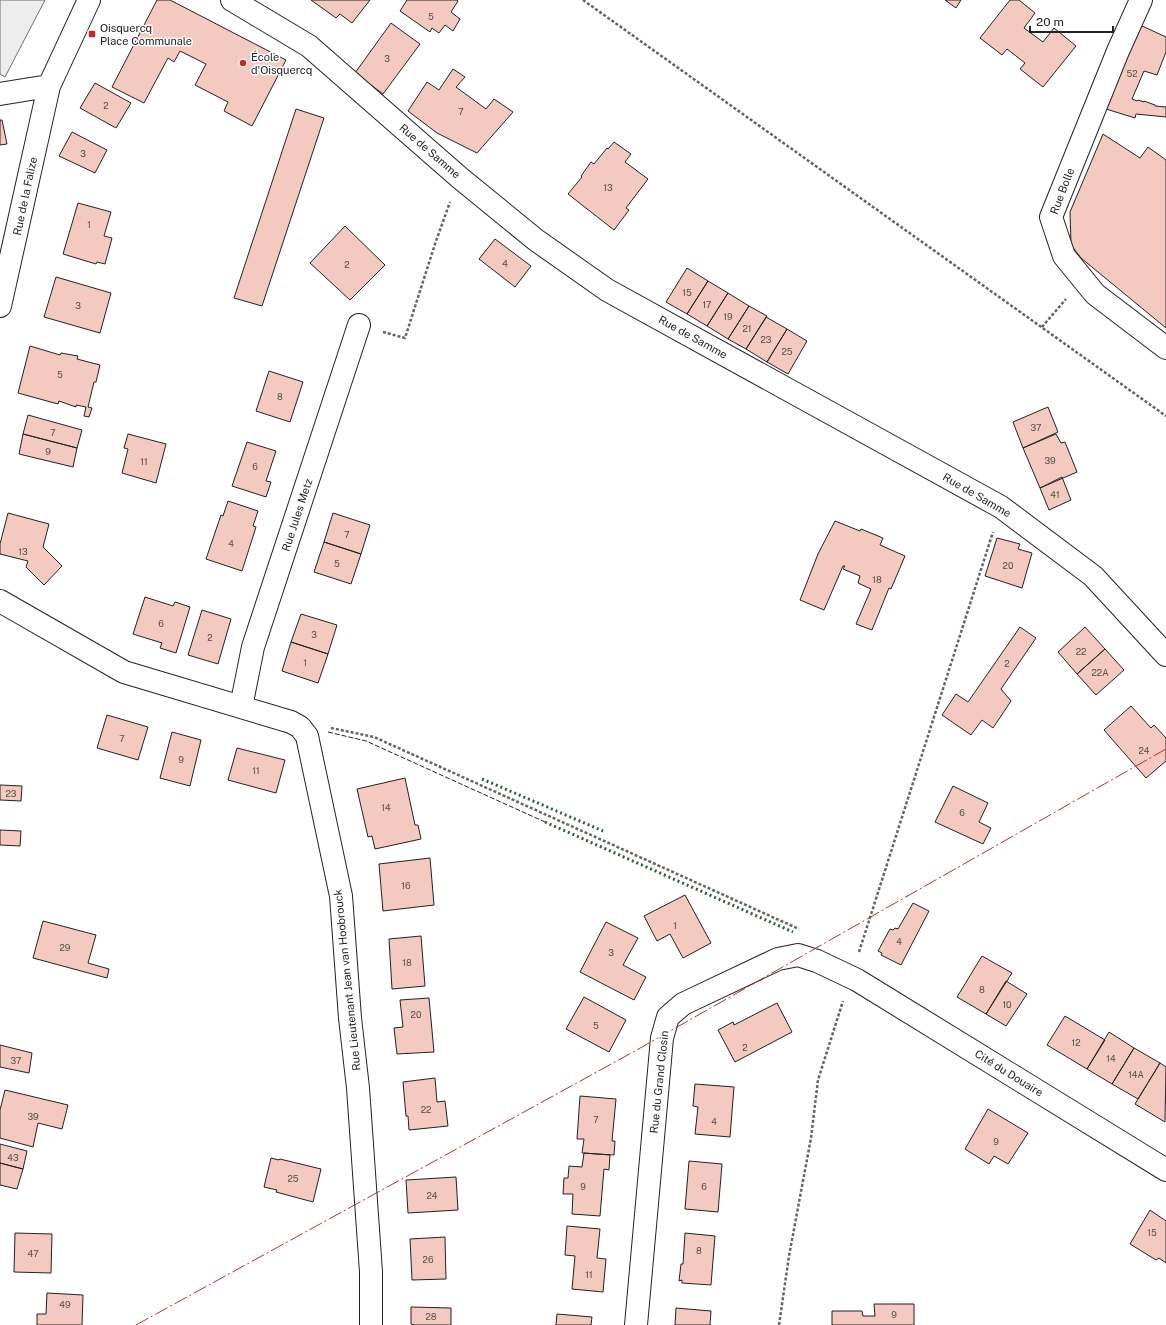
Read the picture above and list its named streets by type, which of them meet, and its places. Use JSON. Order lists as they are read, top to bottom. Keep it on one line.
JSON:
{"streets":{"street":["Rue de Samme","Rue Bolle","Rue de la Falize","Rue Jules Metz","Rue Lieutenant Jean van Hoobrouck","Cité du Douaire","Rue du Grand Closin"]},"crossings":[["Cité du Douaire","Rue du Grand Closin"]],"places":{"transit":["Oisquercq Place Communale"],"other":["École d'Oisquercq"]},"house_numbers":["5","3","52","2","7","3","13","1","4","2","15","17","3","19","21","23","25","5","8","37","7","9","39","11","6","41","7","4","13","5","20","18","6","3","2","22","1","2","22A","7","24","9","11","23","14","6","16","1","4","29","3","18","8","10","20","5","12","2","14","37","14A","22","39","7","4","9","43","25","9","6","24","15","8","47","26","11","49","9","28"],"scale_bar":"20 m"}
